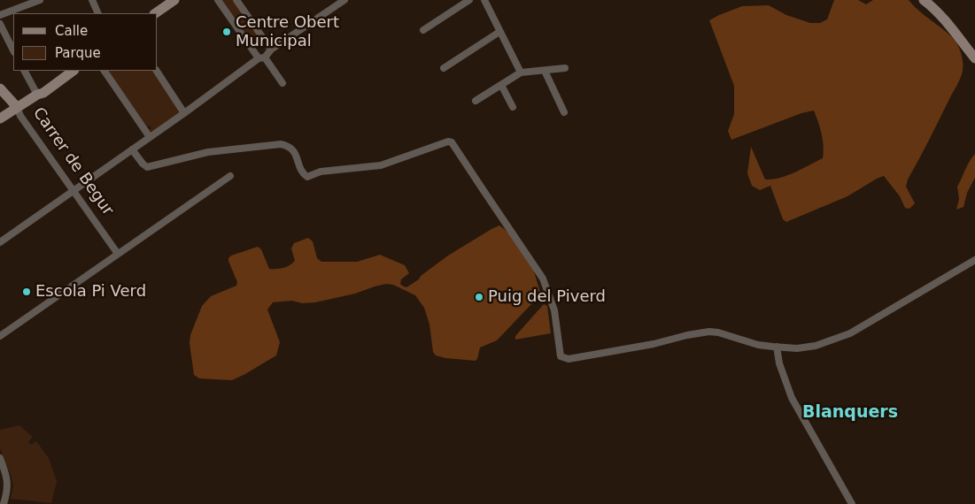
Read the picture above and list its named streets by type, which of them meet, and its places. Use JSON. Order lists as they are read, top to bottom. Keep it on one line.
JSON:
{"streets":{"street":["Carrer de Begur"]},"districts":["Blanquers"],"places":["Centre Obert Municipal","Escola Pi Verd","Puig del Piverd"],"legend":["Calle","Parque"]}
